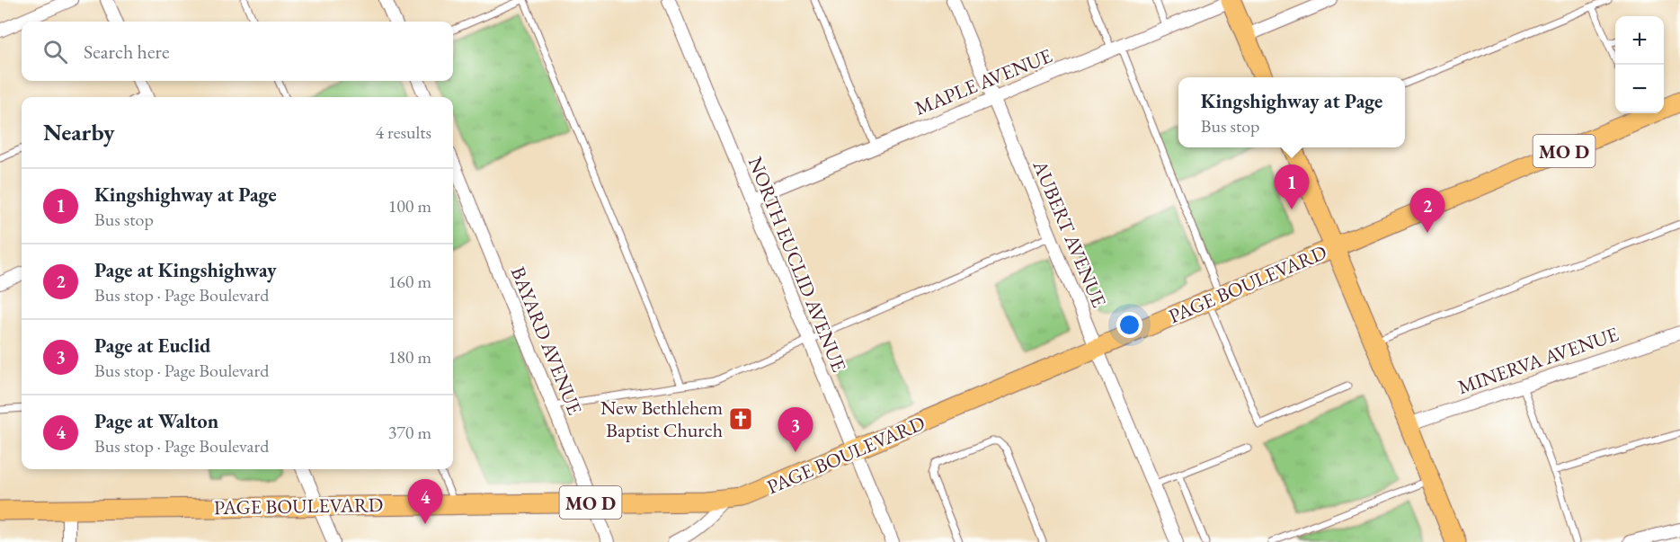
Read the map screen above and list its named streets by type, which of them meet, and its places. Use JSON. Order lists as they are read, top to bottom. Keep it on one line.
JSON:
{"streets":{"main road":["MO D","PAGE BOULEVARD"],"street":["MAPLE AVENUE","AUBERT AVENUE","NORTH EUCLID AVENUE","BAYARD AVENUE","MINERVA AVENUE"]},"crossings":[["MAPLE AVENUE","AUBERT AVENUE"],["MAPLE AVENUE","NORTH EUCLID AVENUE"],["AUBERT AVENUE","PAGE BOULEVARD"],["NORTH EUCLID AVENUE","PAGE BOULEVARD"],["PAGE BOULEVARD","BAYARD AVENUE"]],"places":{"church":["New Bethlehem Baptist Church"]},"page":{"map_buttons":["+","−"],"search":"Search here","popup":["Kingshighway at Page","Bus stop"],"heading":["Nearby","4 results"],"pins":["1","2","3","4"],"list":[{"mark":"1","name":"Kingshighway at Page","note":"Bus stop","value":"100 m"},{"mark":"2","name":"Page at Kingshighway","note":"Bus stop · Page Boulevard","value":"160 m"},{"mark":"3","name":"Page at Euclid","note":"Bus stop · Page Boulevard","value":"180 m"},{"mark":"4","name":"Page at Walton","note":"Bus stop · Page Boulevard","value":"370 m"}]}}
